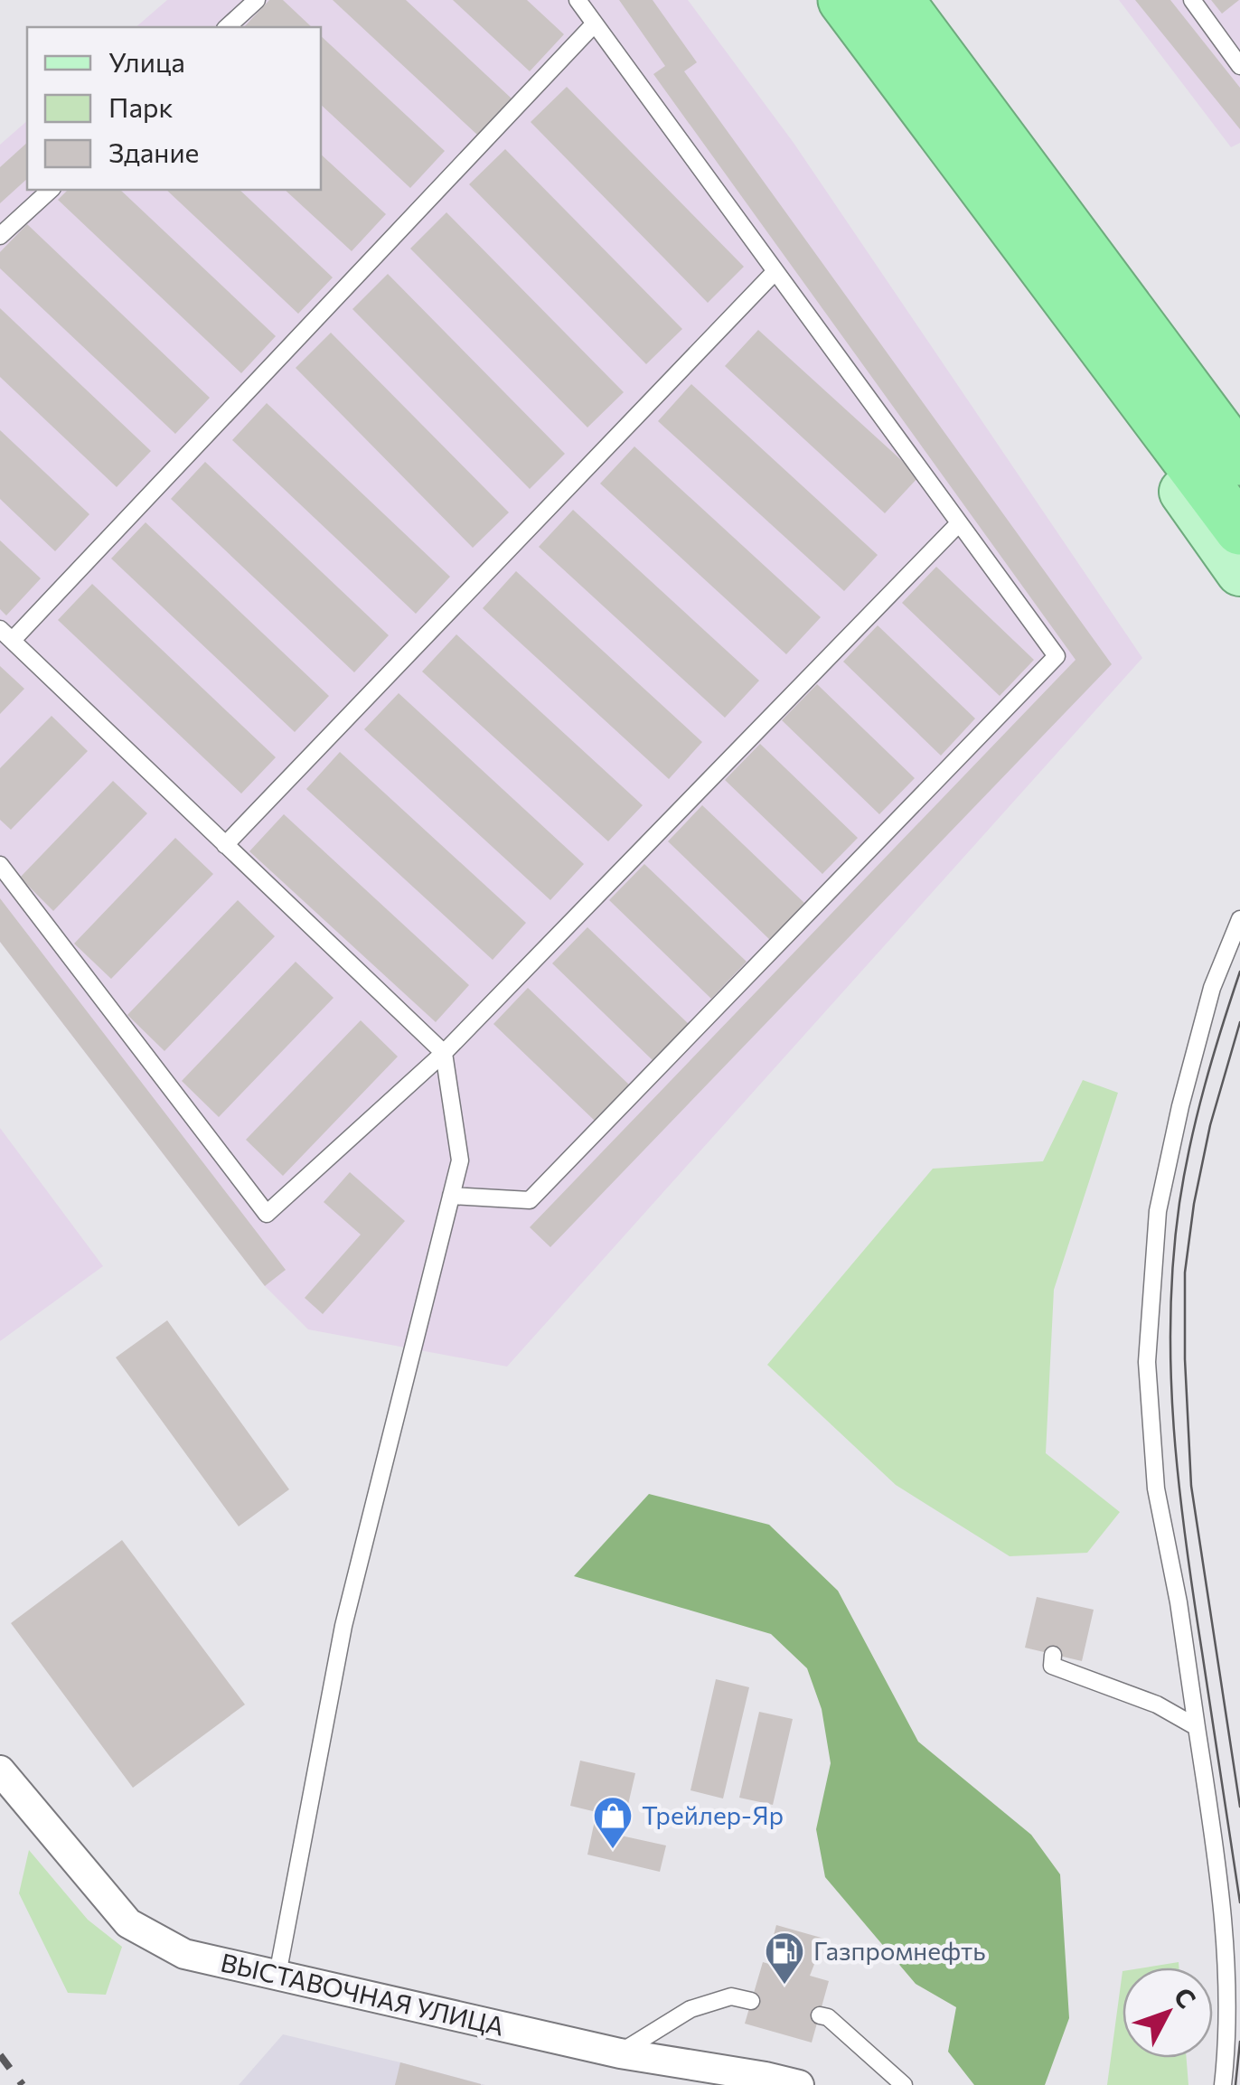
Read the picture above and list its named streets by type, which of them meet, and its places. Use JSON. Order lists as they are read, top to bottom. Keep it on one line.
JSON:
{"streets":{"street":["ВЫСТАВОЧНАЯ УЛИЦА"]},"places":{"shop":["Трейлер-Яр"],"fuel station":["Газпромнефть"]},"legend":["Улица","Парк","Здание"],"north":"top right"}
